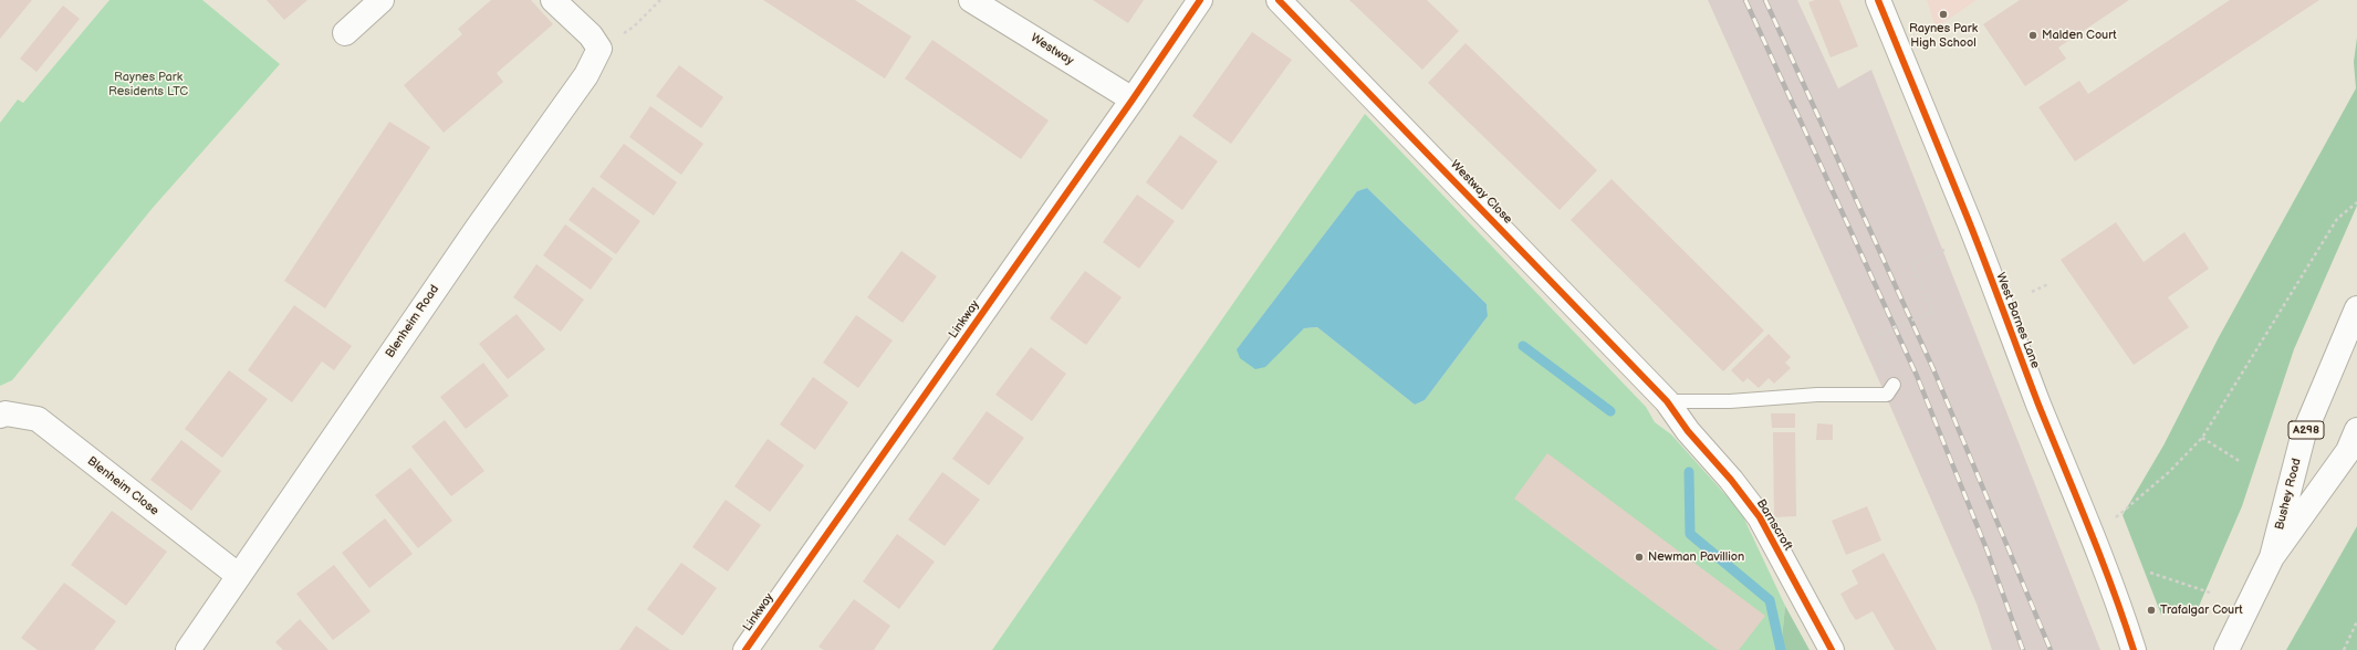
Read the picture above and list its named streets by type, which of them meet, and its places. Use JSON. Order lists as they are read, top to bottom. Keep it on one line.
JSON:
{"streets":{"street":["Westway","Westway Close","Linkway","West Barnes Lane","Blenheim Road","A298","Blenheim Close","Bushey Road","Barnscroft"]},"crossings":[["Westway","Linkway"],["Westway Close","Barnscroft"],["Blenheim Road","Blenheim Close"]],"parks":["Raynes Park Residents LTC"],"places":["Raynes Park High School","Malden Court","Newman Pavillion","Trafalgar Court"]}
